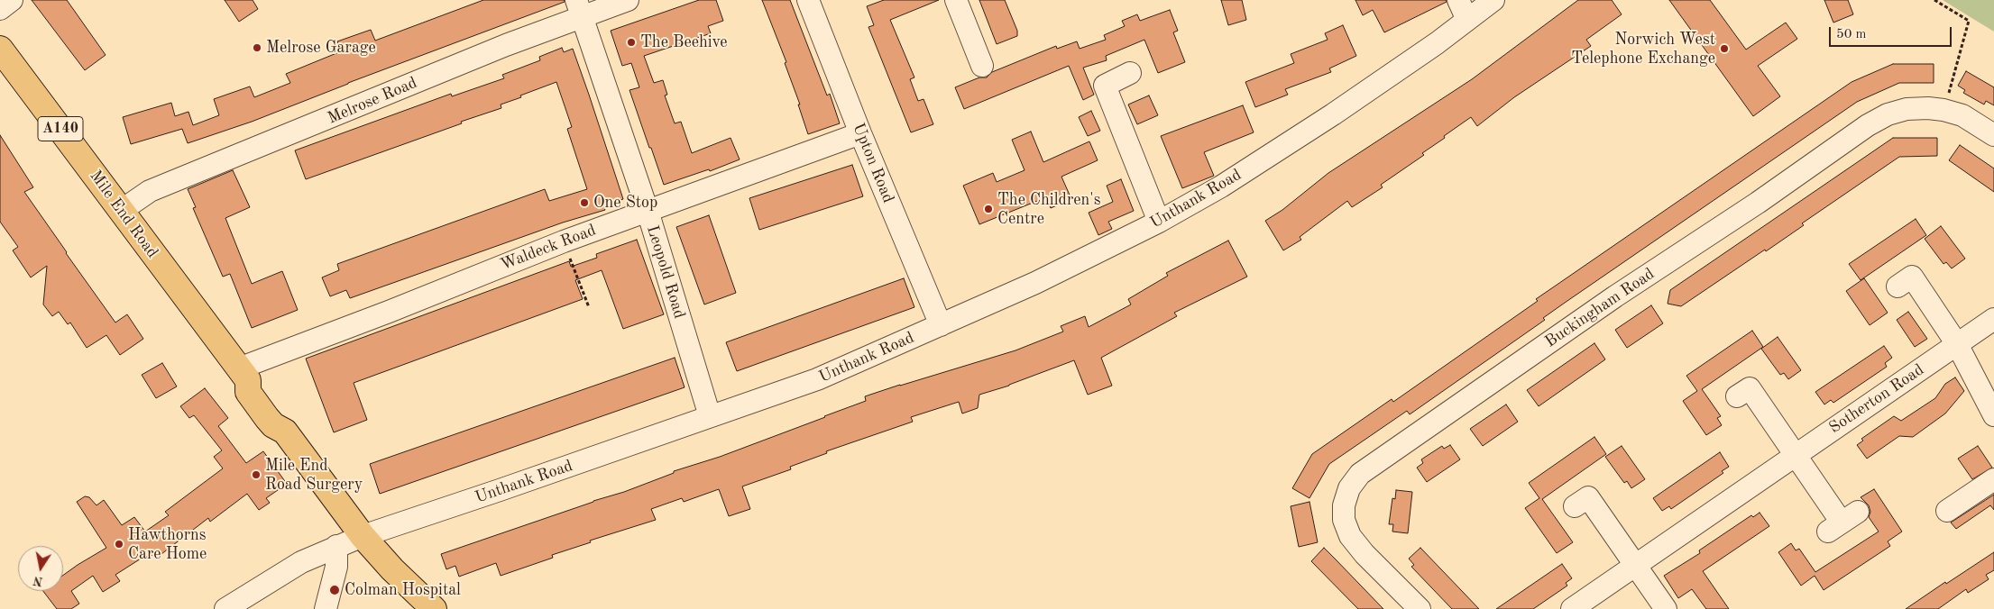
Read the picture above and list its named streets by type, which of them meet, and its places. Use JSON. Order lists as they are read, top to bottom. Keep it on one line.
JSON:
{"streets":{"highway":["A140","Mile End Road"],"street":["Melrose Road","Upton Road","Unthank Road","Waldeck Road","Leopold Road","Buckingham Road","Sotherton Road"]},"crossings":[["Melrose Road","Mile End Road"],["Melrose Road","Leopold Road"],["A140","Unthank Road"],["A140","Mile End Road"],["Upton Road","Unthank Road"],["Upton Road","Waldeck Road"],["Unthank Road","Mile End Road"],["Unthank Road","Leopold Road"],["Mile End Road","Waldeck Road"],["Waldeck Road","Leopold Road"]],"places":["The Beehive","Melrose Garage","Norwich West Telephone Exchange","One Stop","The Children's Centre","Mile End Road Surgery","Hawthorns Care Home","Colman Hospital"],"scale_bar":"50 m","north":"bottom"}
